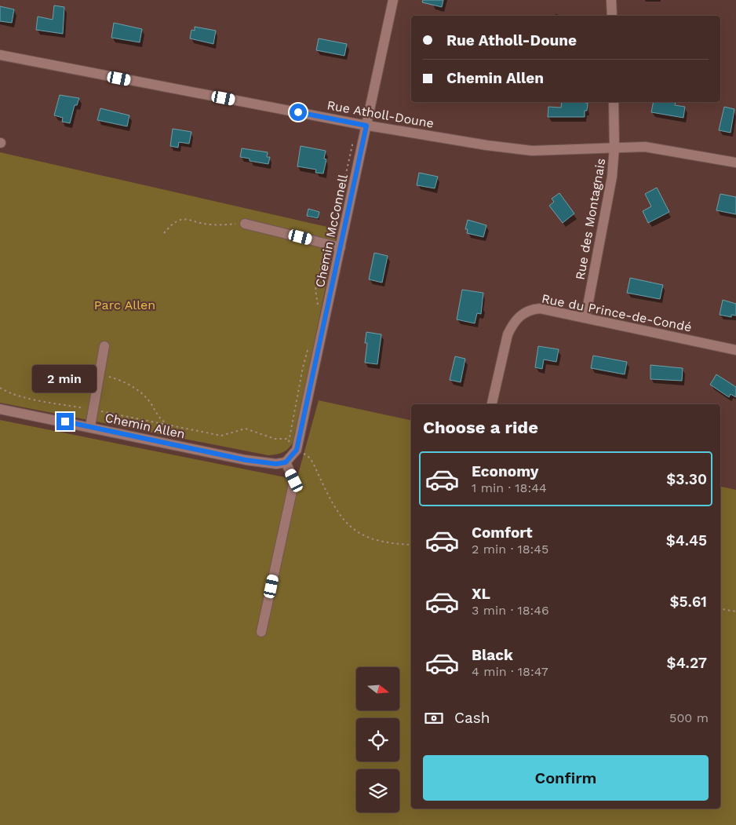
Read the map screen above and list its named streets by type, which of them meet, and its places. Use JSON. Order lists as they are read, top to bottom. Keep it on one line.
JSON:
{"streets":{"street":["Rue Atholl-Doune","Rue des Montagnais","Chemin McConnell","Rue du Prince-de-Condé","Chemin Allen"]},"crossings":[["Rue Atholl-Doune","Rue des Montagnais"],["Rue Atholl-Doune","Chemin McConnell"],["Rue des Montagnais","Rue du Prince-de-Condé"],["Chemin McConnell","Chemin Allen"]],"parks":["Parc Allen"],"north":"right","page":{"banner":["Rue Atholl-Doune","Chemin Allen"],"bubble":"2 min","heading":"Choose a ride","list":[{"name":"Economy","note":"1 min · 18:44","value":"$3.30"},{"name":"Comfort","note":"2 min · 18:45","value":"$4.45"},{"name":"XL","note":"3 min · 18:46","value":"$5.61"},{"name":"Black","note":"4 min · 18:47","value":"$4.27"}],"pay":["Cash","500 m"],"buttons":"Confirm"}}
